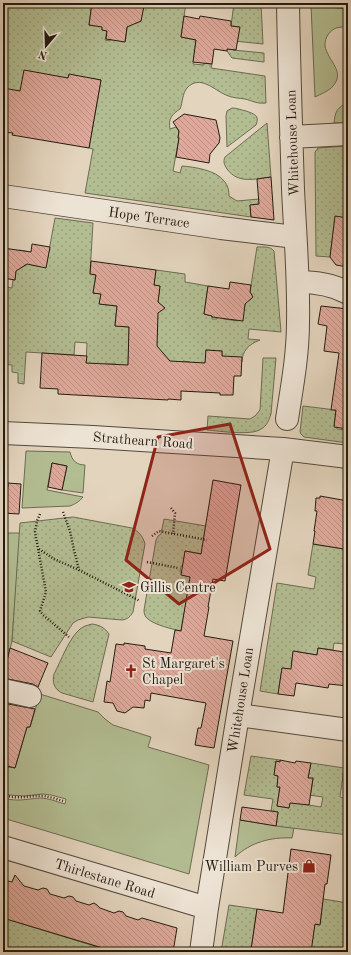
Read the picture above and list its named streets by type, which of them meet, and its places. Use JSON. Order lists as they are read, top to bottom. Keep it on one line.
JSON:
{"streets":{"street":["Whitehouse Loan","Hope Terrace","Strathearn Road","Thirlestane Road"]},"crossings":[["Whitehouse Loan","Hope Terrace"],["Whitehouse Loan","Strathearn Road"],["Whitehouse Loan","Thirlestane Road"]],"places":{"school or university":["Gillis Centre"],"church":["St Margaret's Chapel"],"shop":["William Purves"]},"north":"bottom"}
